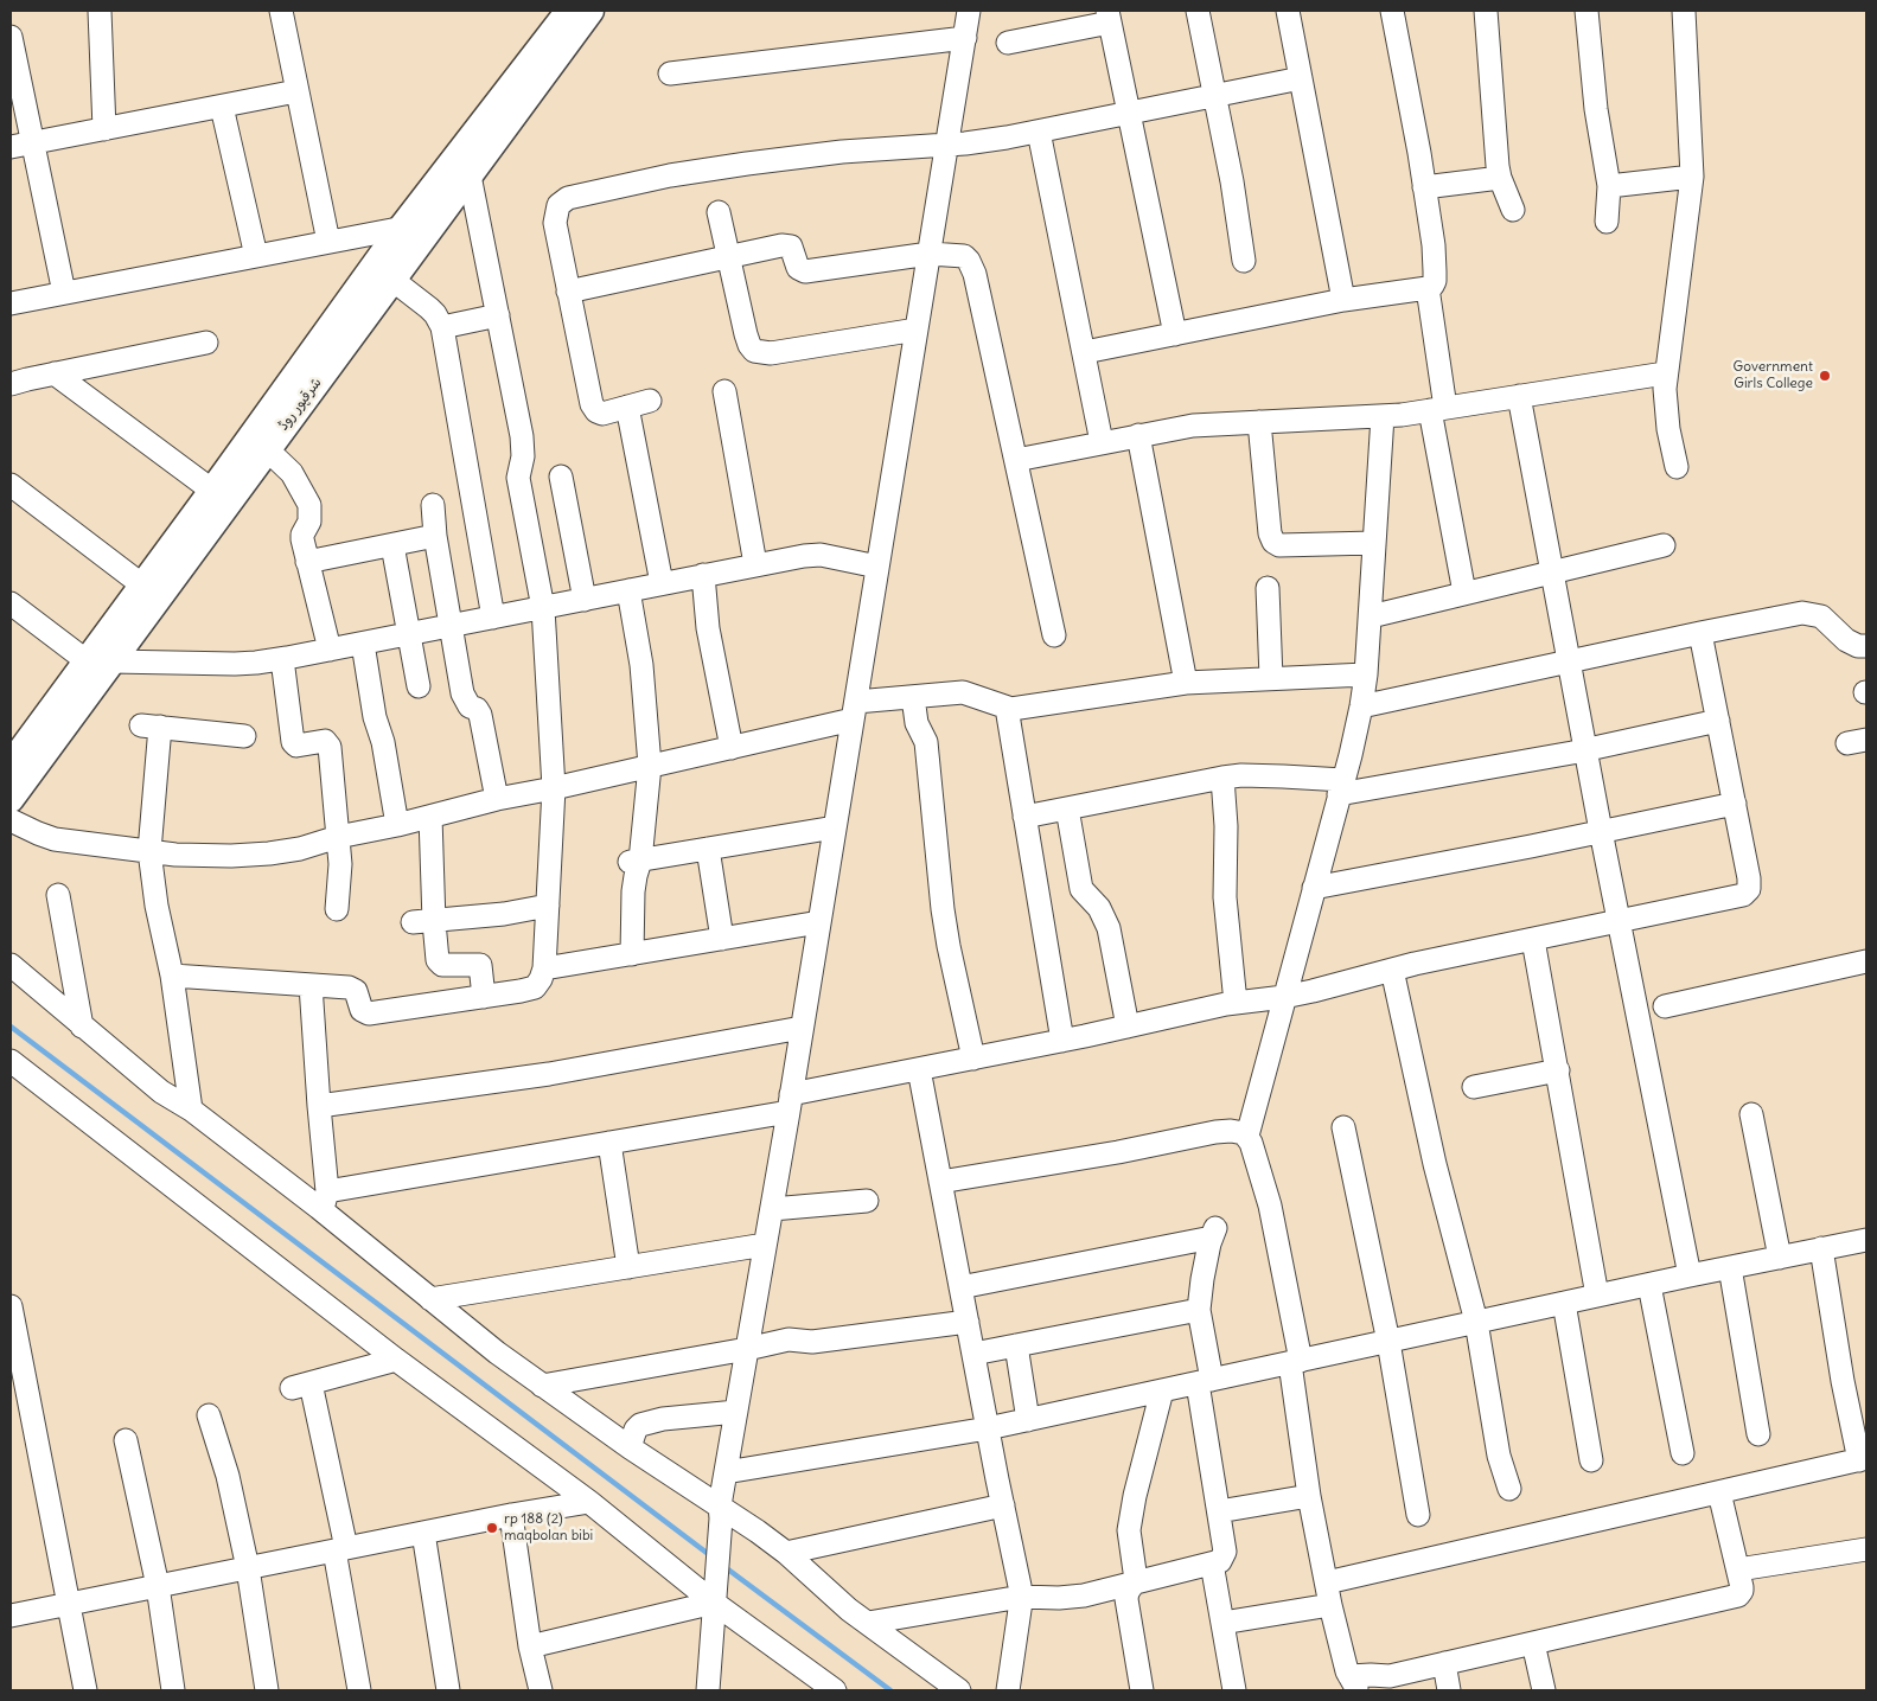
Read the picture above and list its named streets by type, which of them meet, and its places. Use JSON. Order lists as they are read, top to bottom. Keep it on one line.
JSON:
{"streets":{"main road":["شرقپور روڈ"]},"places":["Government Girls College","rp 188 (2) maqbolan bibi"]}
